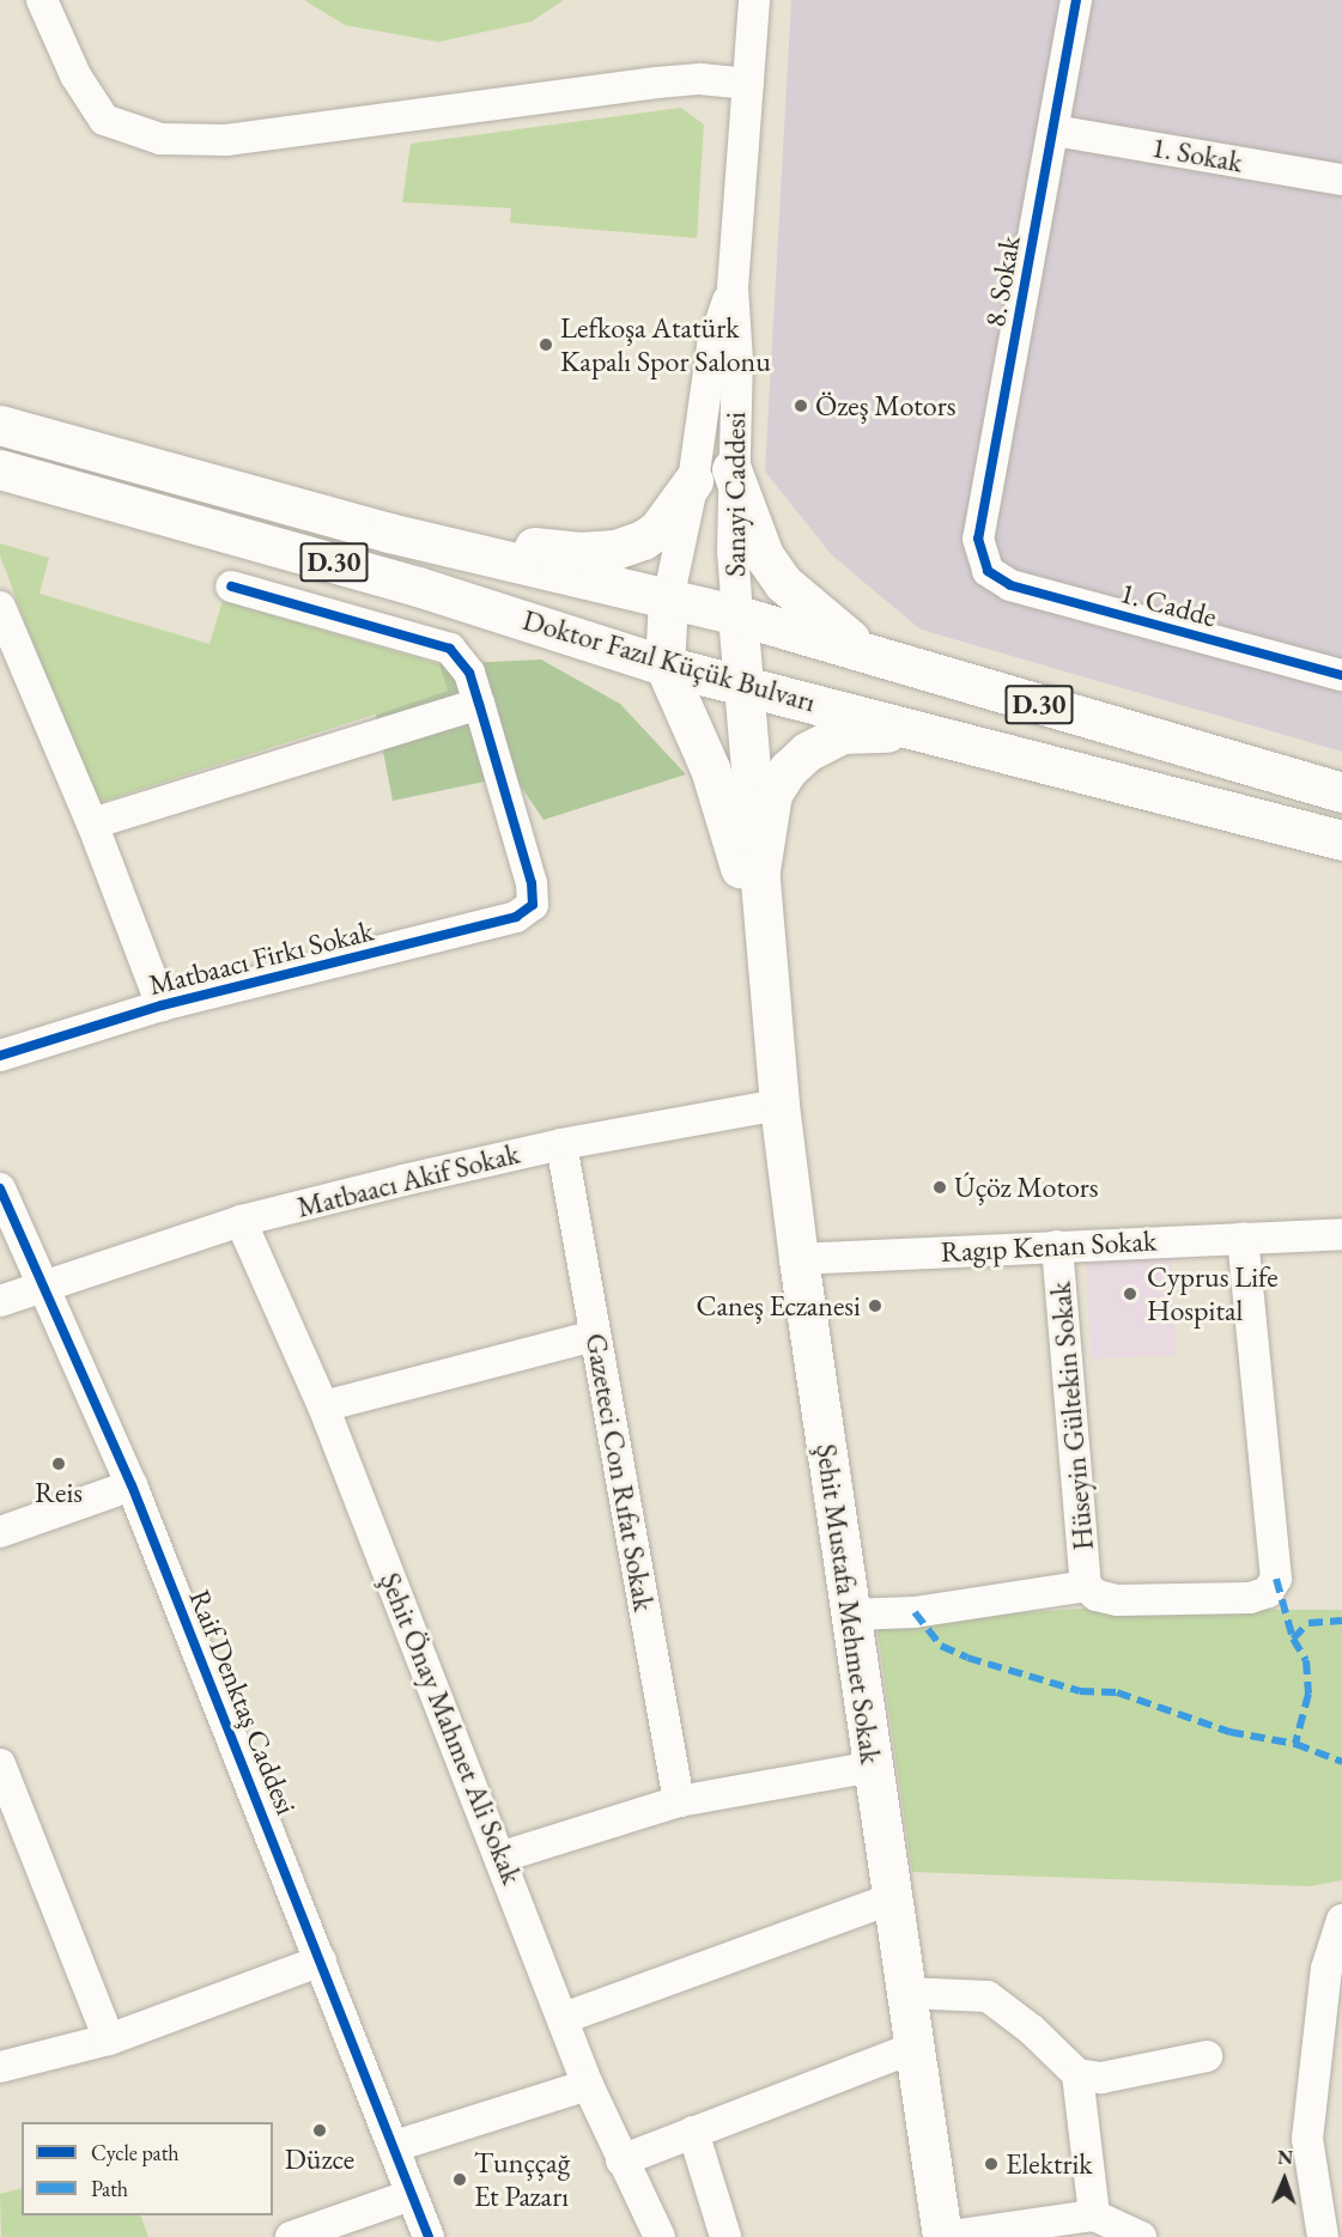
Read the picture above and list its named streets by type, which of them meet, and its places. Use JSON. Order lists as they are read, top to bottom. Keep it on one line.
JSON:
{"streets":{"main road":["D.30","Doktor Fazıl Küçük Bulvarı","Şehit Mustafa Mehmet Sokak"],"street":["1. Sokak","8. Sokak","Sanayi Caddesi","1. Cadde","Matbaacı Firkı Sokak","Matbaacı Akif Sokak","Ragıp Kenan Sokak","Hüseyin Gültekin Sokak","Gazeteci Con Rıfat Sokak","Raif Denktaş Caddesi","Şehit Önay Mahmet Ali Sokak"]},"crossings":[["1. Sokak","8. Sokak"],["8. Sokak","1. Cadde"],["Sanayi Caddesi","D.30"],["Sanayi Caddesi","Doktor Fazıl Küçük Bulvarı"],["Sanayi Caddesi","Şehit Mustafa Mehmet Sokak"],["D.30","Doktor Fazıl Küçük Bulvarı"],["D.30","Şehit Mustafa Mehmet Sokak"],["Doktor Fazıl Küçük Bulvarı","Şehit Mustafa Mehmet Sokak"],["Matbaacı Akif Sokak","Gazeteci Con Rıfat Sokak"],["Matbaacı Akif Sokak","Şehit Mustafa Mehmet Sokak"],["Matbaacı Akif Sokak","Raif Denktaş Caddesi"],["Matbaacı Akif Sokak","Şehit Önay Mahmet Ali Sokak"],["Ragıp Kenan Sokak","Hüseyin Gültekin Sokak"],["Ragıp Kenan Sokak","Şehit Mustafa Mehmet Sokak"]],"places":["Lefkoşa Atatürk Kapalı Spor Salonu","Özeş Motors","Úçöz Motors","Cyprus Life Hospital","Caneş Eczanesi","Reis","Düzce","Elektrik","Tunççağ Et Pazarı"],"legend":["Cycle path","Path"],"north":"top"}
